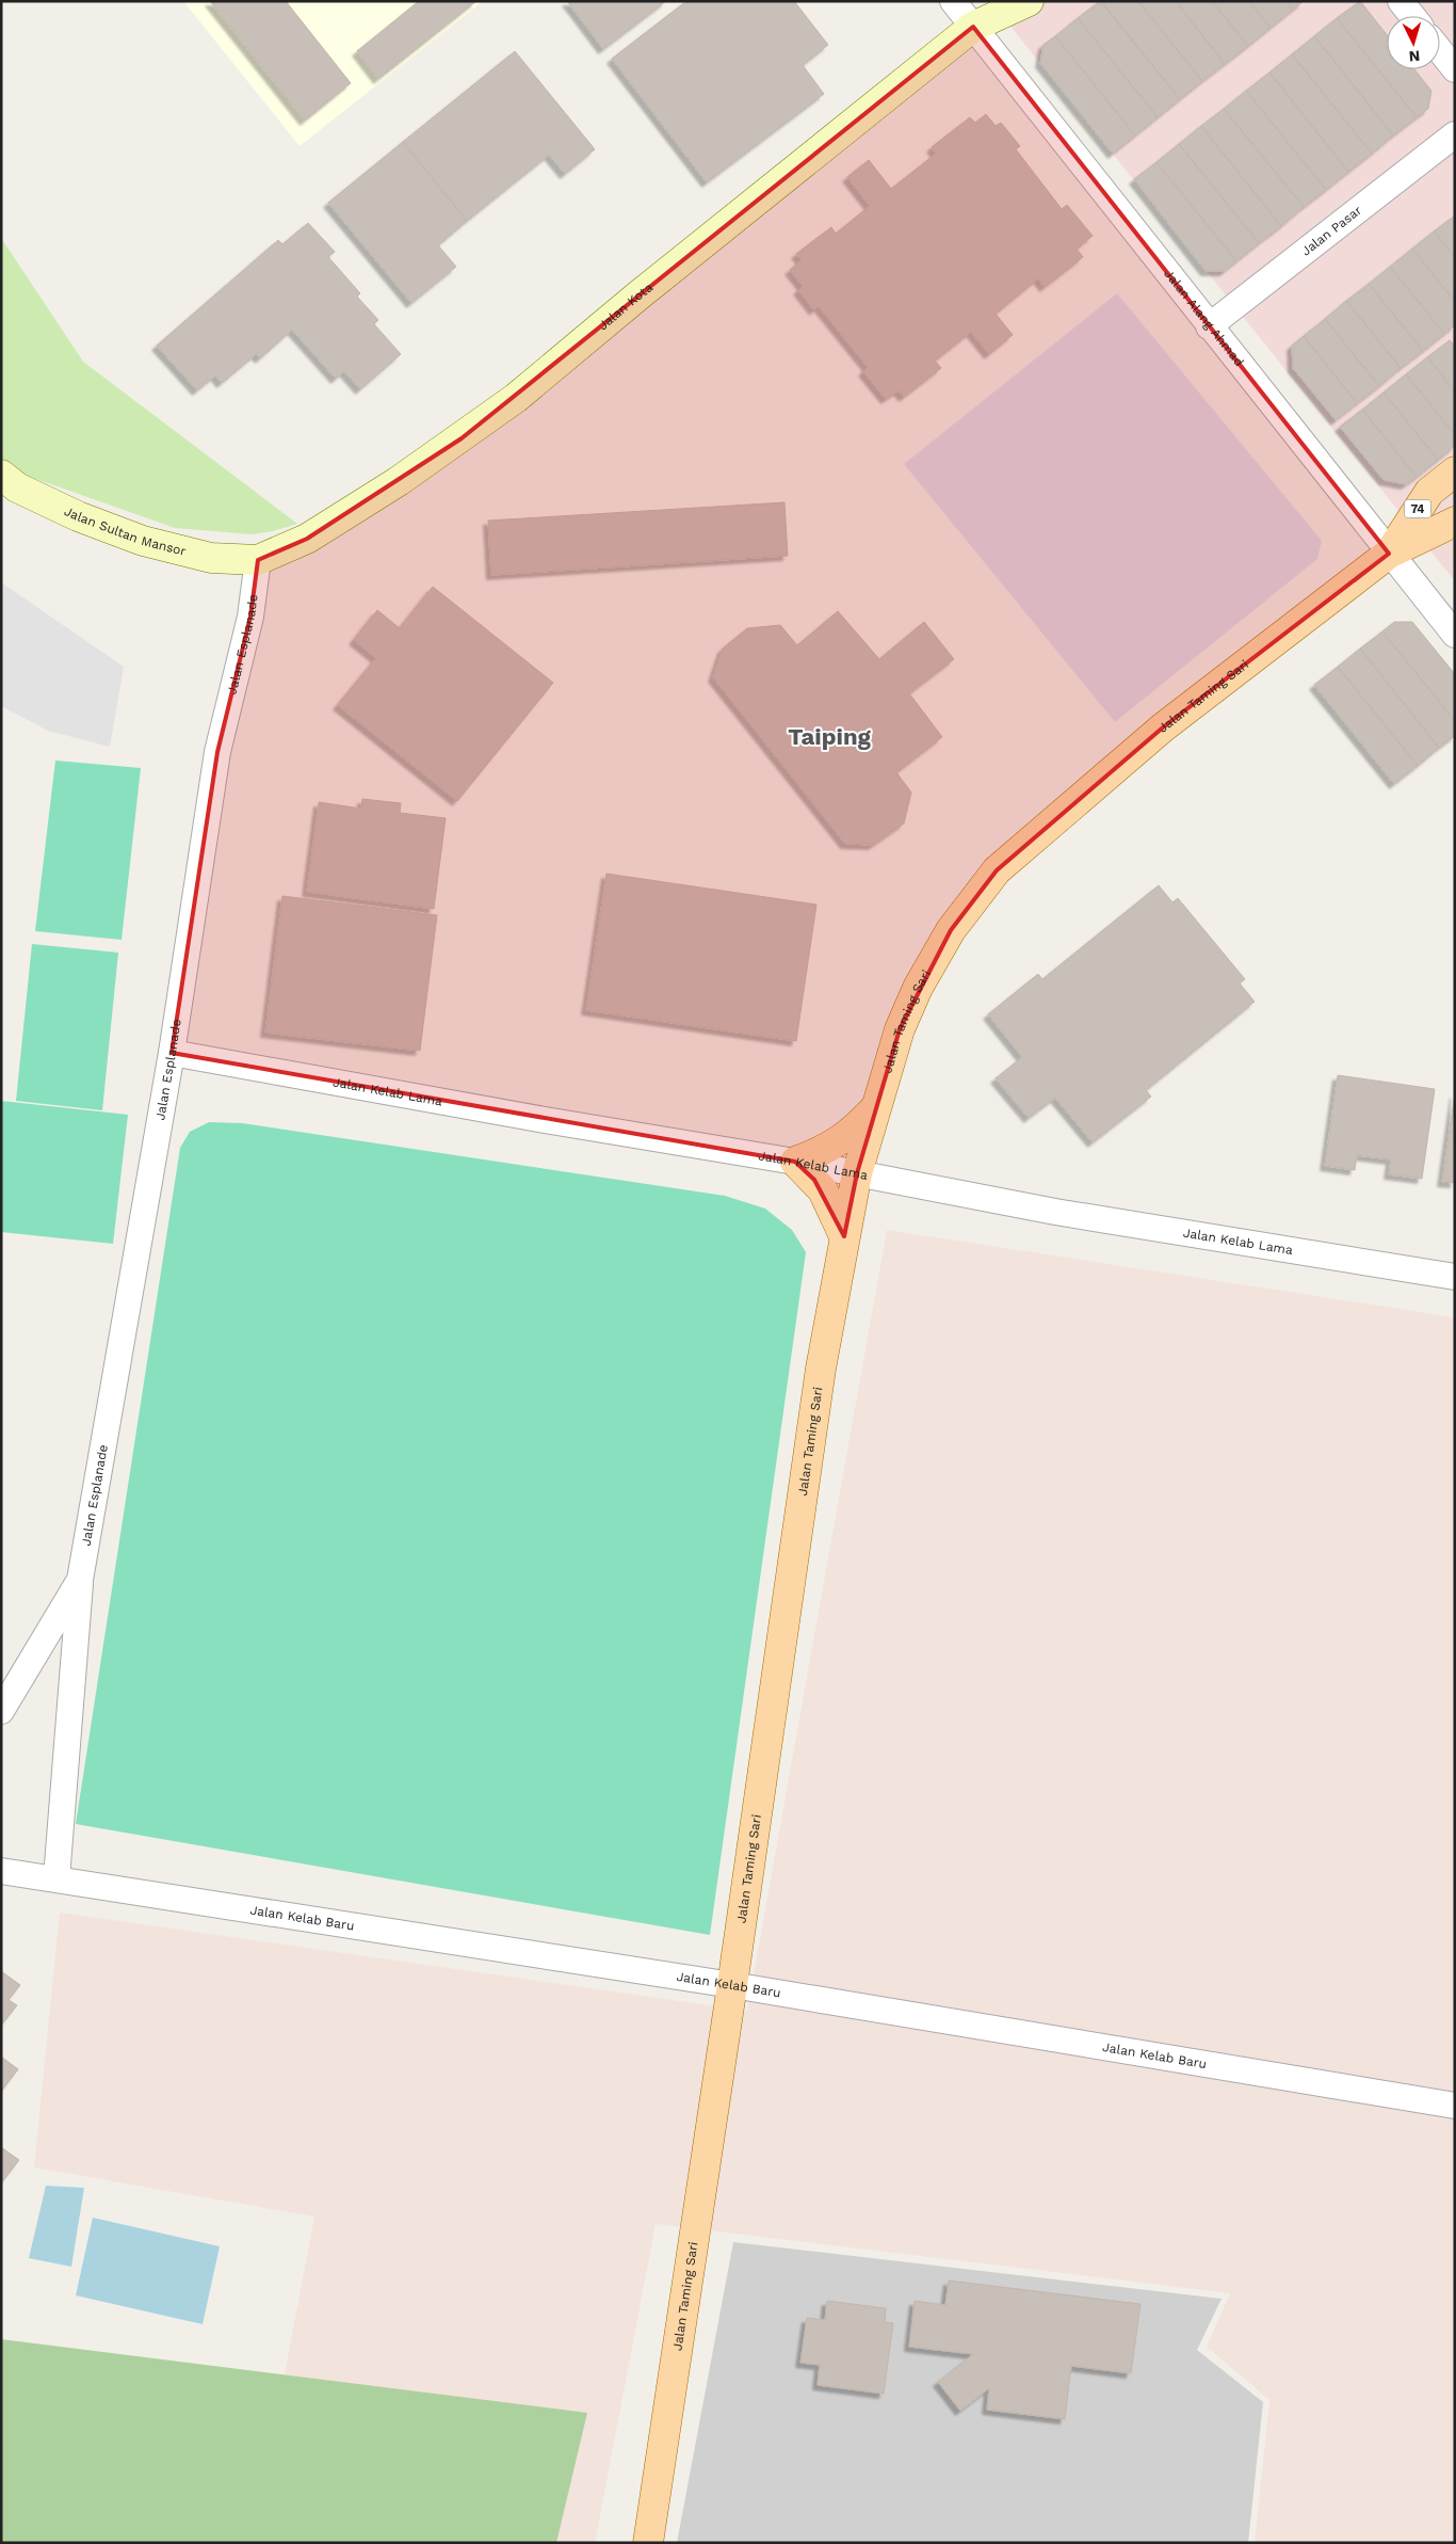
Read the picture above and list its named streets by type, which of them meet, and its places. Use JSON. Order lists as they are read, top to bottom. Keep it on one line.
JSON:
{"streets":{"main road":["Jalan Kota","74","Jalan Sultan Mansor","Jalan Taming Sari"],"street":["Jalan Pasar","Jalan Alang Ahmad","Jalan Esplanade","Jalan Kelab Lama","Jalan Kelab Baru"]},"crossings":[["Jalan Pasar","Jalan Alang Ahmad"],["Jalan Kota","Jalan Alang Ahmad"],["Jalan Kota","Jalan Sultan Mansor"],["Jalan Kota","Jalan Esplanade"],["Jalan Alang Ahmad","Jalan Taming Sari"],["Jalan Sultan Mansor","Jalan Esplanade"],["Jalan Esplanade","Jalan Kelab Lama"],["Jalan Esplanade","Jalan Kelab Baru"],["Jalan Taming Sari","Jalan Kelab Lama"],["Jalan Taming Sari","Jalan Kelab Baru"]],"districts":["Taiping"],"north":"bottom"}
